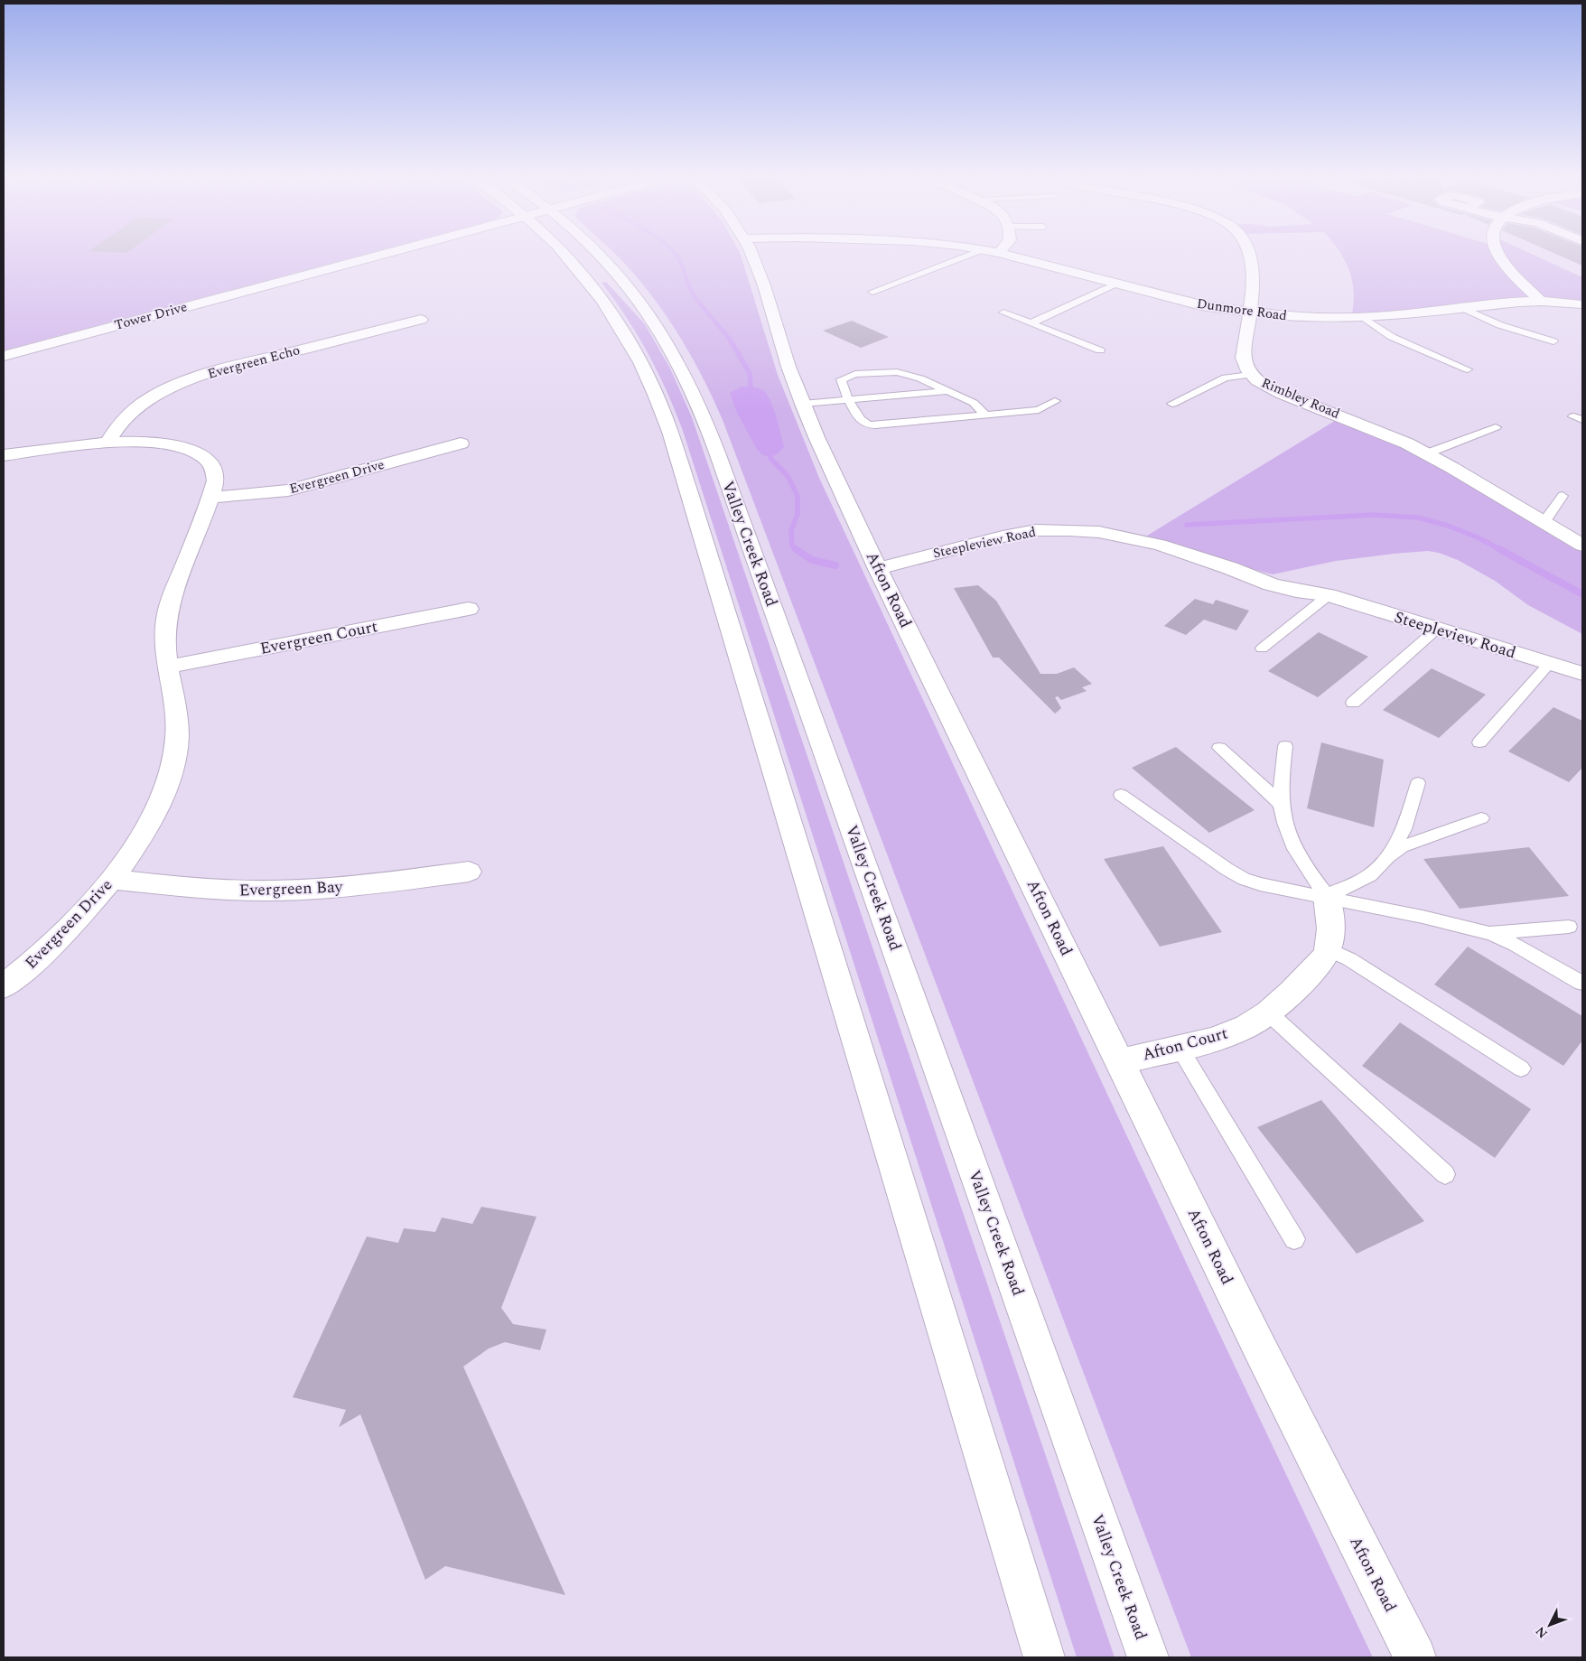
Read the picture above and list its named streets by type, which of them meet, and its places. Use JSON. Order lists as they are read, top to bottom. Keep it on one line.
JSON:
{"streets":{"street":["Dunmore Road","Tower Drive","Evergreen Echo","Rimbley Road","Evergreen Drive","Steepleview Road","Valley Creek Road","Afton Road","Evergreen Court","Evergreen Bay","Afton Court"]},"crossings":[["Dunmore Road","Rimbley Road"],["Evergreen Echo","Evergreen Drive"],["Evergreen Drive","Evergreen Court"],["Evergreen Drive","Evergreen Bay"],["Steepleview Road","Afton Road"],["Afton Road","Afton Court"]],"north":"bottom left"}
